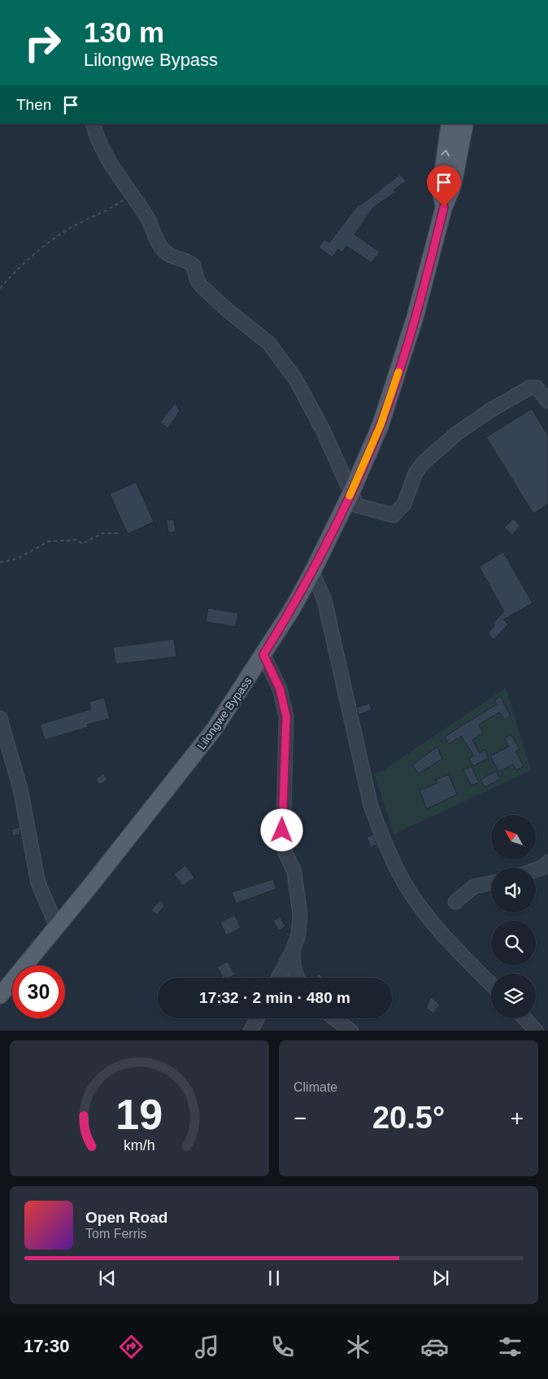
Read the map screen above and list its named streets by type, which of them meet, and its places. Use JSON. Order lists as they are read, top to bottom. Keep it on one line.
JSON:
{"streets":{"main road":["Lilongwe Bypass"]},"north":"top left","page":{"turn":["130 m","Lilongwe Bypass"],"then":"Then","limit":"30","trip":"17:32 · 2 min · 480 m","tile":"Climate","heat":["−","20.5°","+"],"song":["Open Road","Tom Ferris"],"tabs":"17:30","gauge":["19","km/h"]}}
